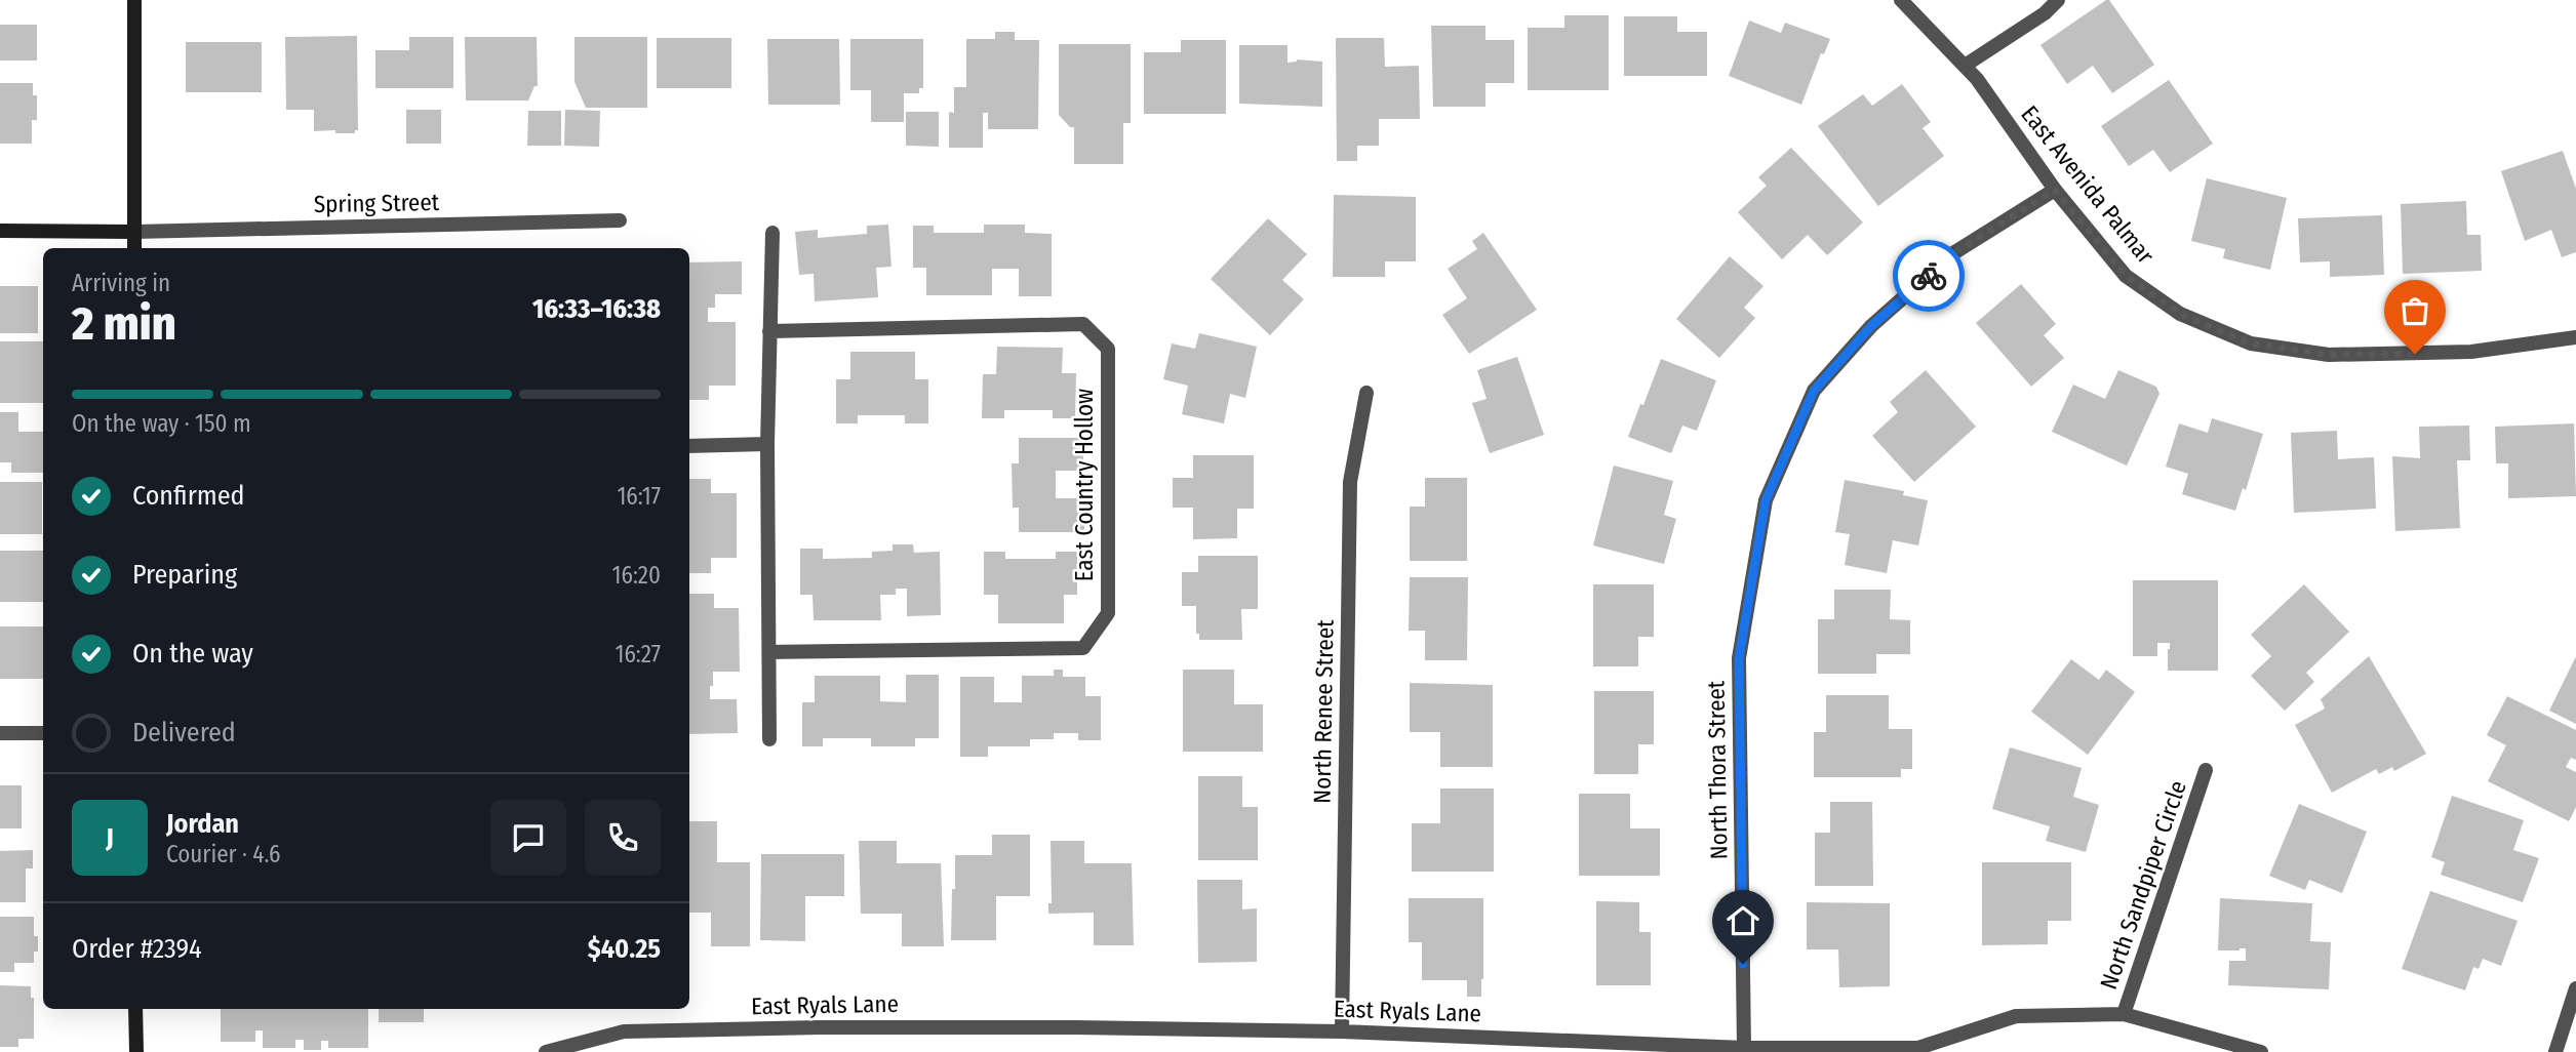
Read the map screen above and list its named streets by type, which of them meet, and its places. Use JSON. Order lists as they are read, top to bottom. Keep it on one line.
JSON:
{"streets":{"street":["East Avenida Palmar","Spring Street","East Country Hollow","North Renee Street","North Thora Street","North Sandpiper Circle","East Ryals Lane"]},"crossings":[["East Avenida Palmar","North Thora Street"],["North Renee Street","East Ryals Lane"],["North Thora Street","East Ryals Lane"],["North Sandpiper Circle","East Ryals Lane"]],"page":{"heading":["2 min","Arriving in","16:33–16:38"],"panel":["Jordan","Courier · 4.6","Order #2394","$40.25"],"bar":"On the way · 150 m","list":[["Confirmed","16:17"],["Preparing","16:20"],["On the way","16:27"],"Delivered"],"round":"J"}}
